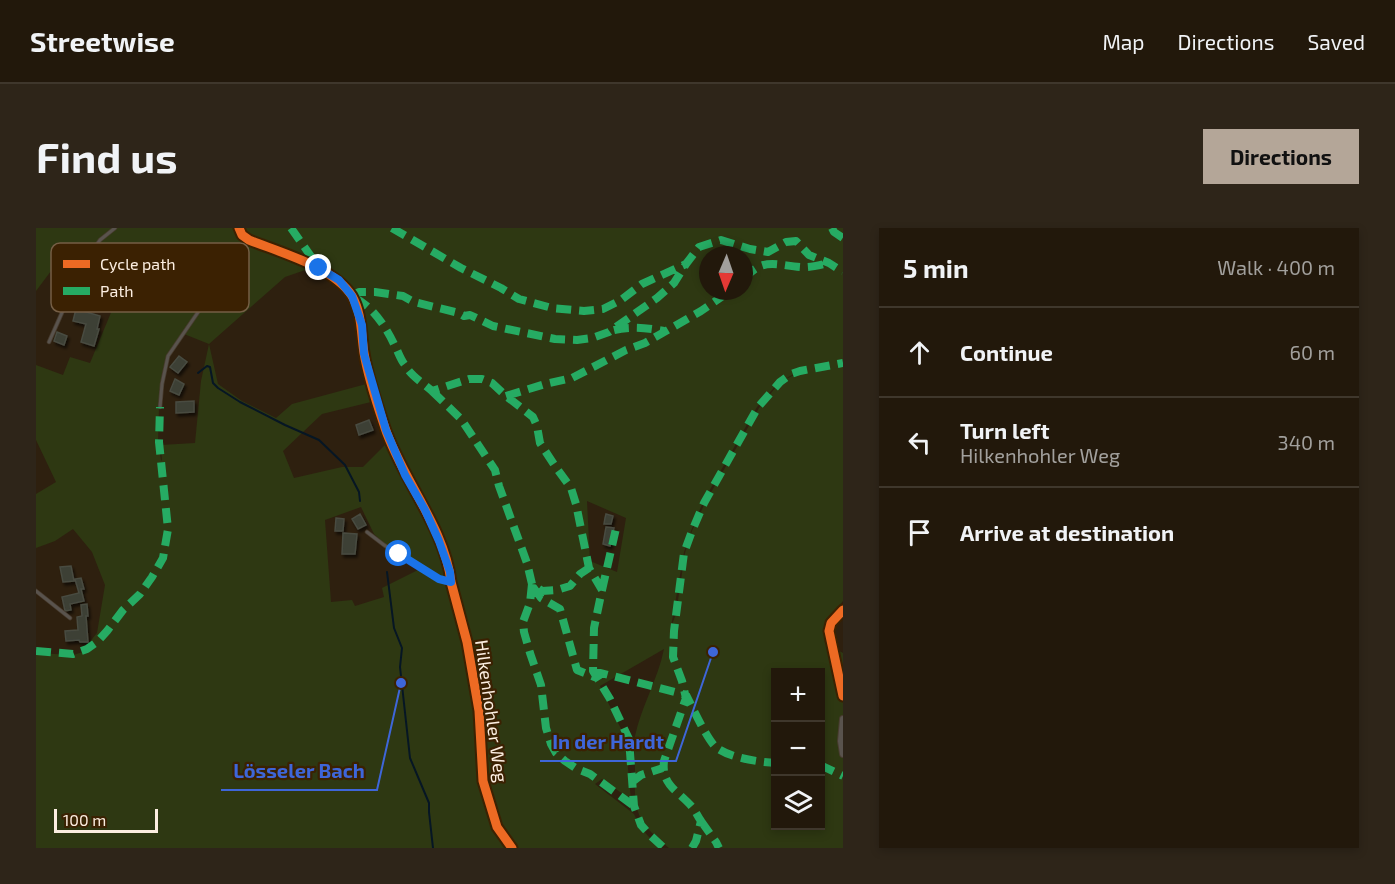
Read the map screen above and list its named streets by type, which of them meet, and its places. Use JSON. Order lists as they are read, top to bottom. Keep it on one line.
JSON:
{"streets":{"street":["Hilkenhohler Weg"]},"places":["In der Hardt","Lösseler Bach"],"legend":["Cycle path","Path"],"scale_bar":"100 m","north":"bottom","page":{"header":"Streetwise","nav":["Map","Directions","Saved"],"buttons":"Directions","title":"Find us","heading":["5 min","Walk · 400 m"],"list":[["Continue","60 m"],["Turn left","Hilkenhohler Weg","340 m"],"Arrive at destination"],"map_buttons":["+","−"],"scale":"100 m"}}
